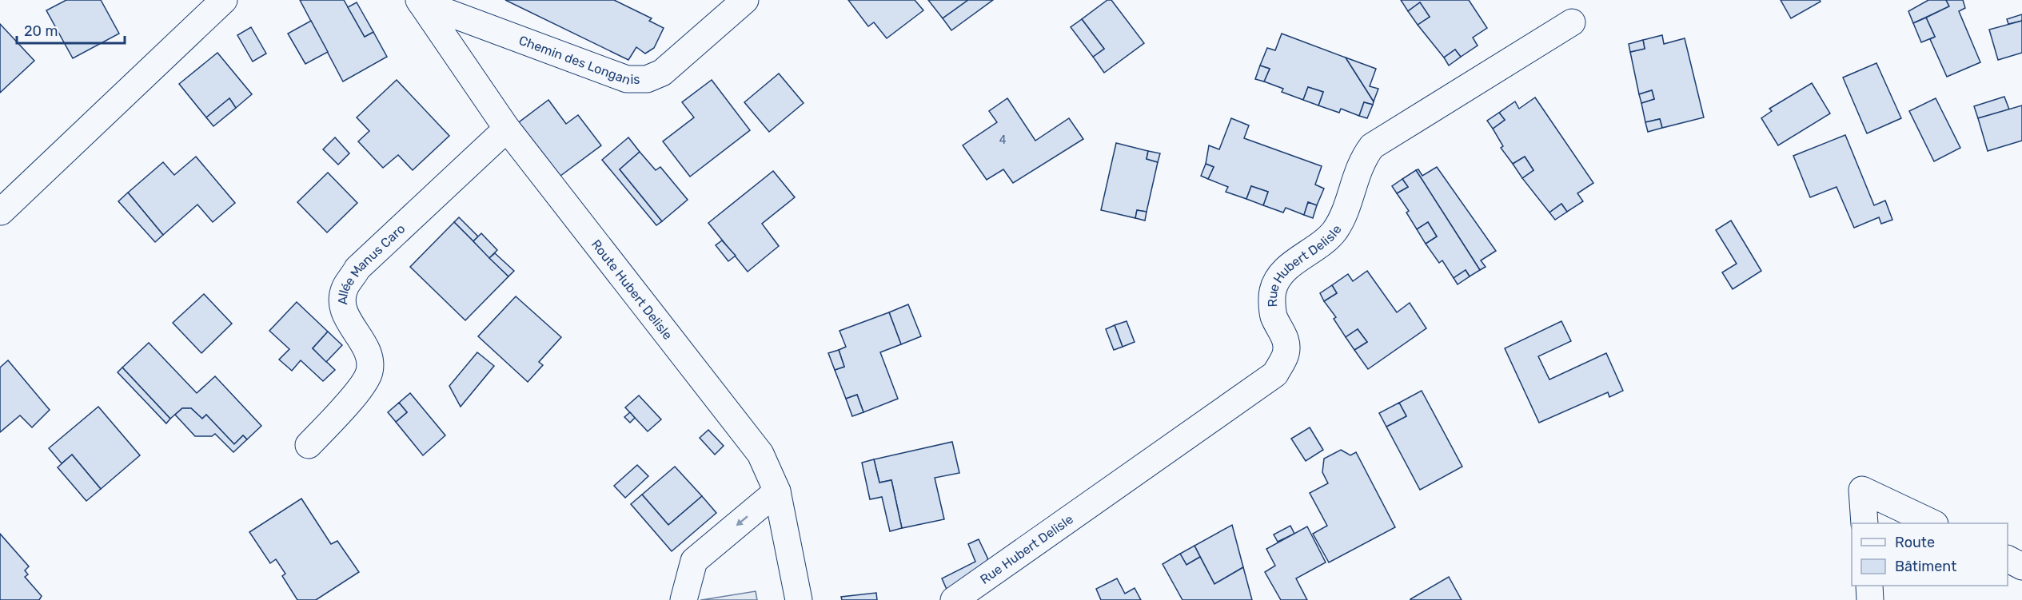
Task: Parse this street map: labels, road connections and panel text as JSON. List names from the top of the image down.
{
  "streets": {
    "street": [
      "Chemin des Longanis",
      "Allée Manus Caro",
      "Rue Hubert Delisle",
      "Route Hubert Delisle"
    ]
  },
  "crossings": [
    ["Chemin des Longanis", "Route Hubert Delisle"],
    ["Allée Manus Caro", "Route Hubert Delisle"]
  ],
  "house_numbers": ["4"],
  "legend": ["Route", "Bâtiment"],
  "scale_bar": "20 m"
}
